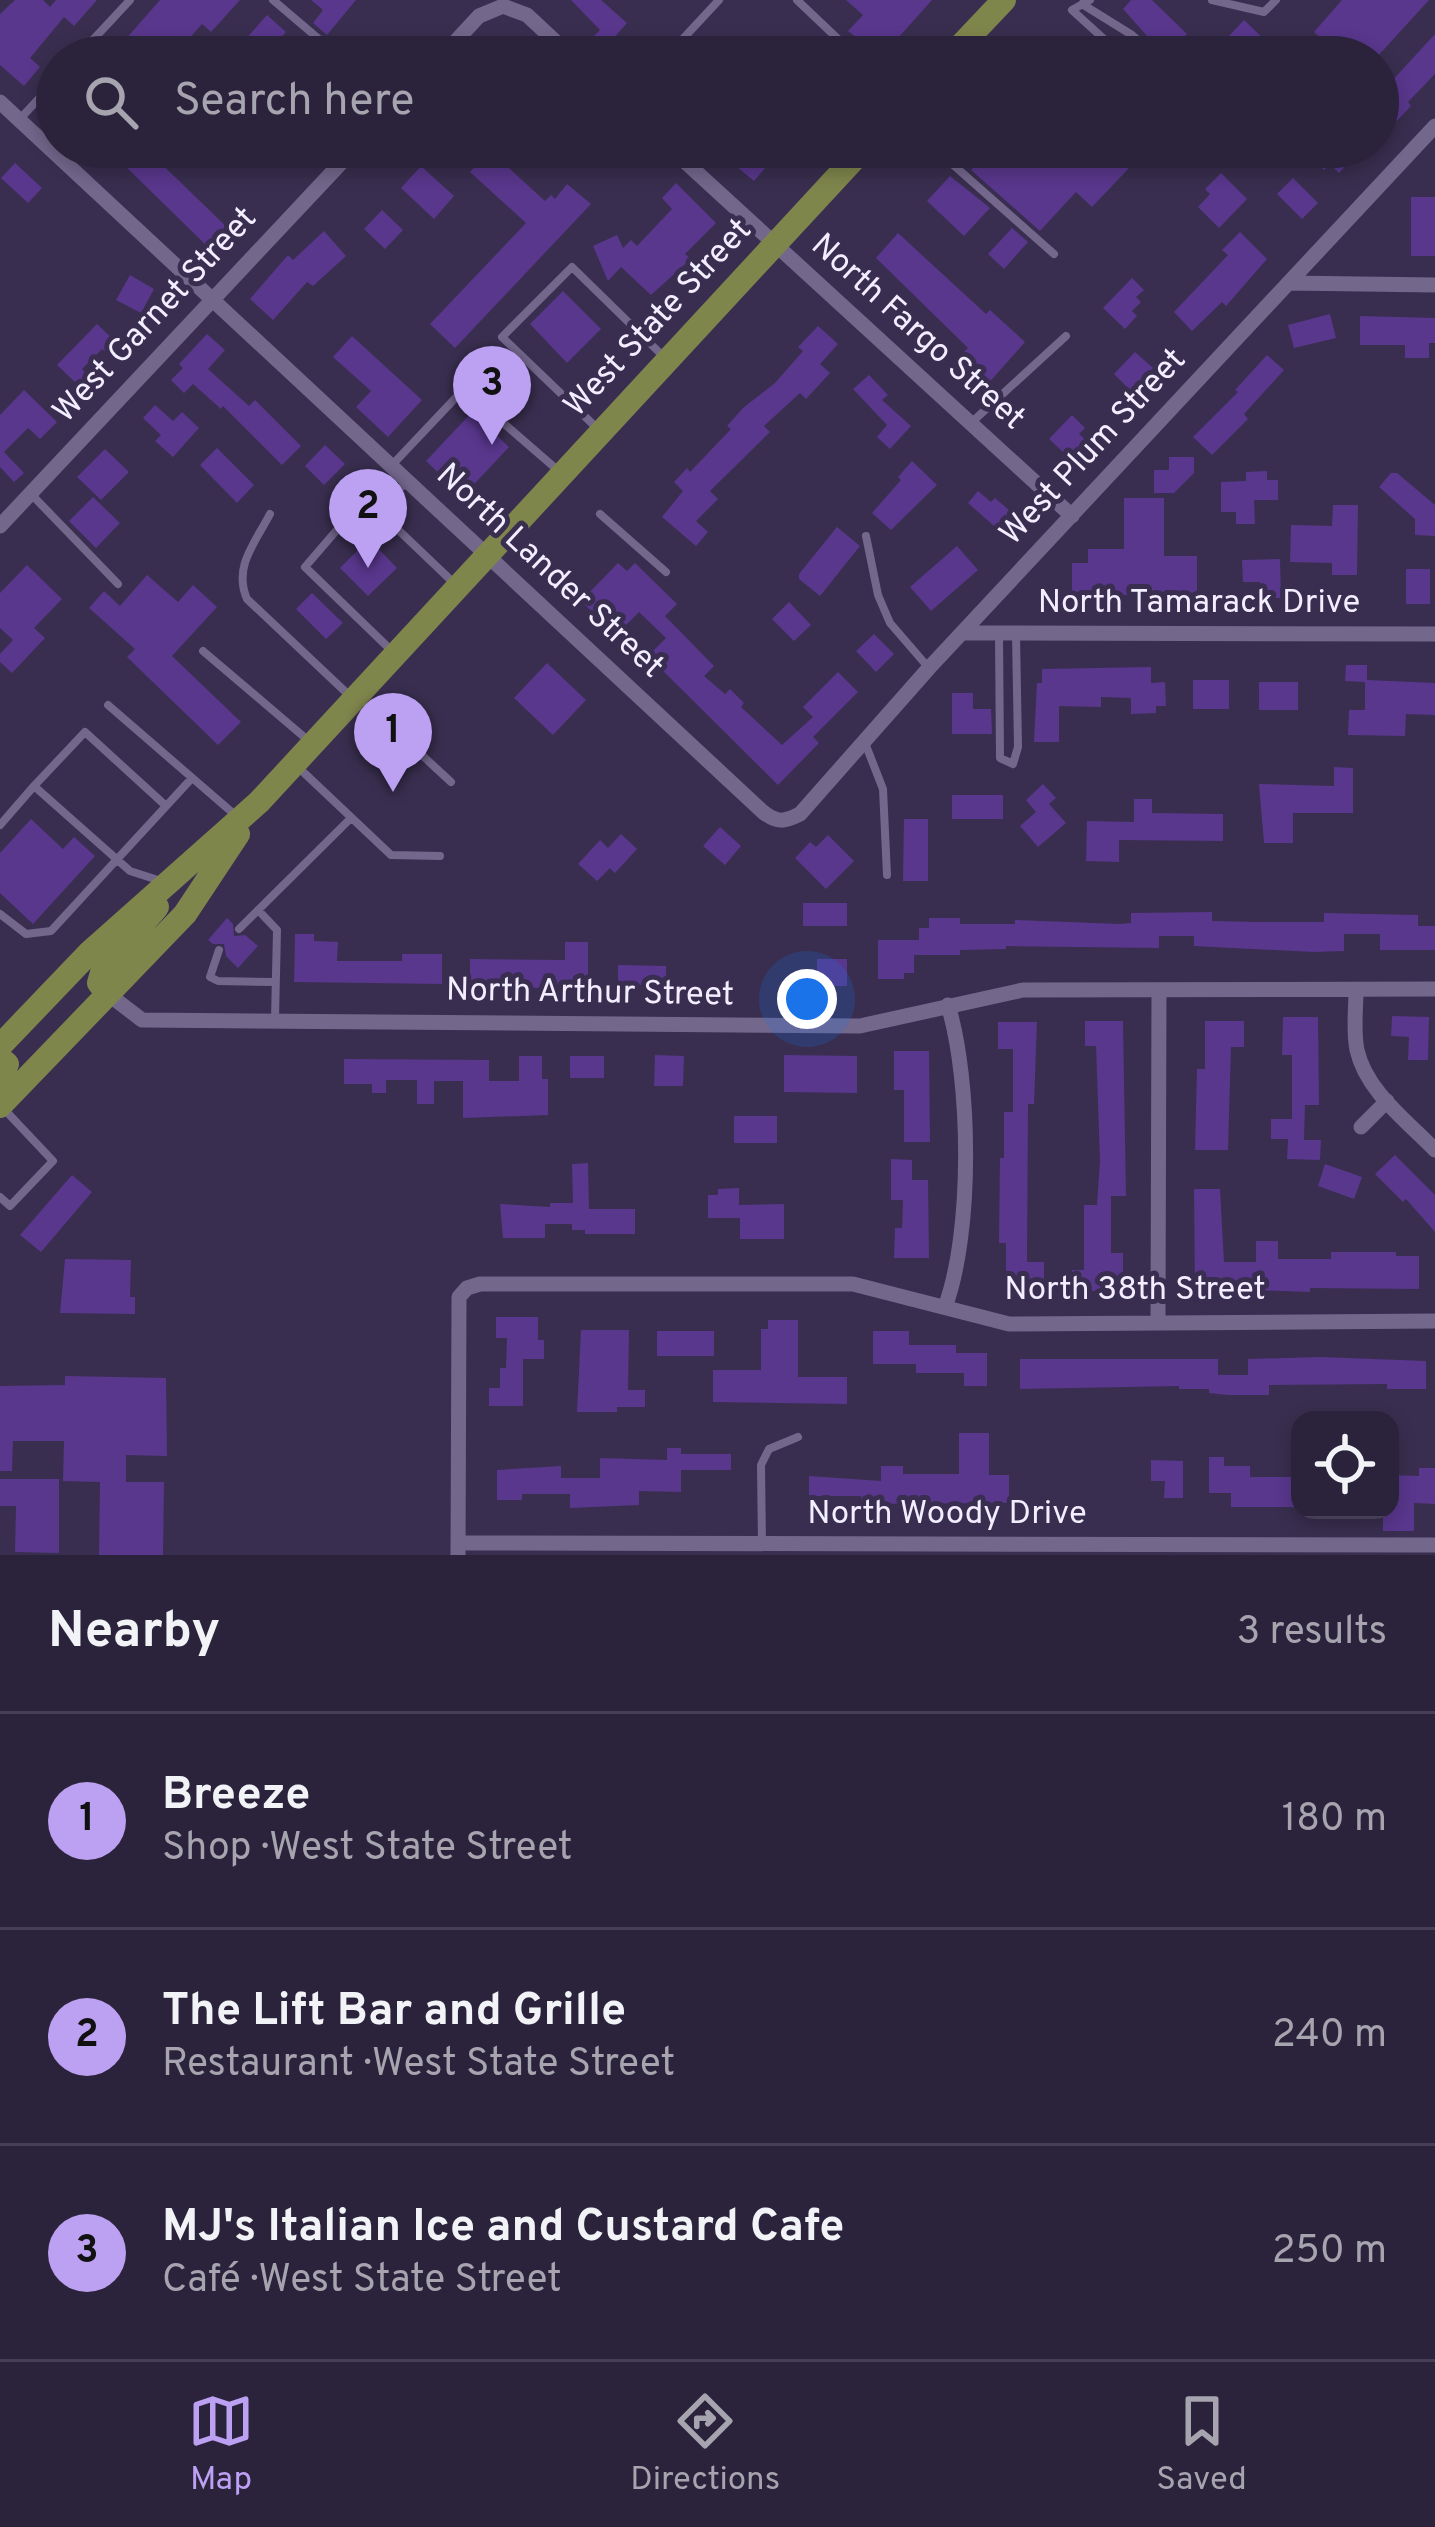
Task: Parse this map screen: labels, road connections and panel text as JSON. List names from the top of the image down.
{
  "streets": {
    "main road": ["West State Street"],
    "street": [
      "West Garnet Street",
      "North Fargo Street",
      "West Plum Street",
      "North Lander Street",
      "North Tamarack Drive",
      "North Arthur Street",
      "North 38th Street",
      "North Woody Drive"
    ]
  },
  "crossings": [
    ["West Garnet Street", "North Lander Street"],
    ["West State Street", "North Fargo Street"],
    ["West State Street", "North Lander Street"],
    ["West State Street", "North Arthur Street"],
    ["North Fargo Street", "West Plum Street"],
    ["West Plum Street", "North Lander Street"],
    ["West Plum Street", "North Tamarack Drive"],
    ["North 38th Street", "North Woody Drive"]
  ],
  "page": {
    "search": "Search here",
    "pins": ["3", "2", "1"],
    "heading": ["Nearby", "3 results"],
    "list": [
      {
        "mark": "1",
        "name": "Breeze",
        "note": "Shop · West State Street",
        "value": "180 m"
      },
      {
        "mark": "2",
        "name": "The Lift Bar and Grille",
        "note": "Restaurant · West State Street",
        "value": "240 m"
      },
      {
        "mark": "3",
        "name": "MJ's Italian Ice and Custard Cafe",
        "note": "Café · West State Street",
        "value": "250 m"
      }
    ],
    "nav": ["Map", "Directions", "Saved"]
  }
}
